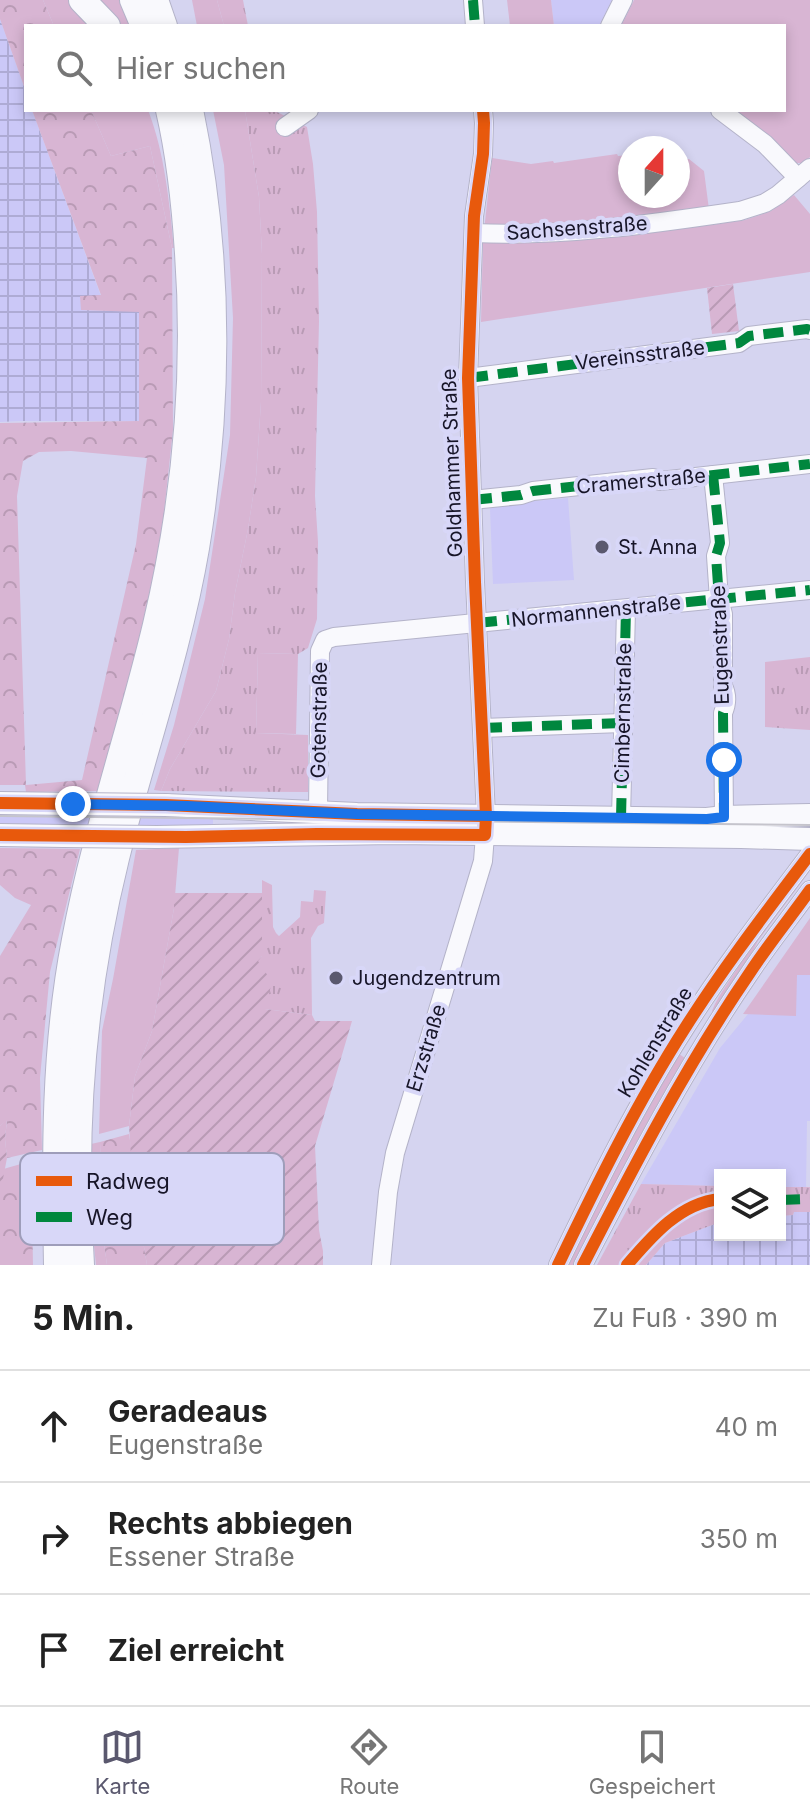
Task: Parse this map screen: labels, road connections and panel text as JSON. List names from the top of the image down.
{
  "streets": {
    "street": [
      "Sachsenstraße",
      "Vereinsstraße",
      "Goldhammer Straße",
      "Cramerstraße",
      "Normannenstraße",
      "Eugenstraße",
      "Cimbernstraße",
      "Gotenstraße",
      "Kohlenstraße",
      "Erzstraße"
    ]
  },
  "crossings": [
    ["Sachsenstraße", "Goldhammer Straße"],
    ["Vereinsstraße", "Goldhammer Straße"],
    ["Goldhammer Straße", "Cramerstraße"],
    ["Goldhammer Straße", "Normannenstraße"],
    ["Goldhammer Straße", "Gotenstraße"],
    ["Goldhammer Straße", "Erzstraße"],
    ["Cramerstraße", "Eugenstraße"],
    ["Normannenstraße", "Eugenstraße"],
    ["Normannenstraße", "Cimbernstraße"],
    ["Normannenstraße", "Gotenstraße"]
  ],
  "places": ["St. Anna", "Jugendzentrum"],
  "legend": ["Radweg", "Weg"],
  "north": "top",
  "page": {
    "search": "Hier suchen",
    "heading": ["5 Min.", "Zu Fuß · 390 m"],
    "list": [
      ["Geradeaus", "Eugenstraße", "40 m"],
      ["Rechts abbiegen", "Essener Straße", "350 m"],
      "Ziel erreicht"
    ],
    "nav": ["Karte", "Route", "Gespeichert"]
  }
}
